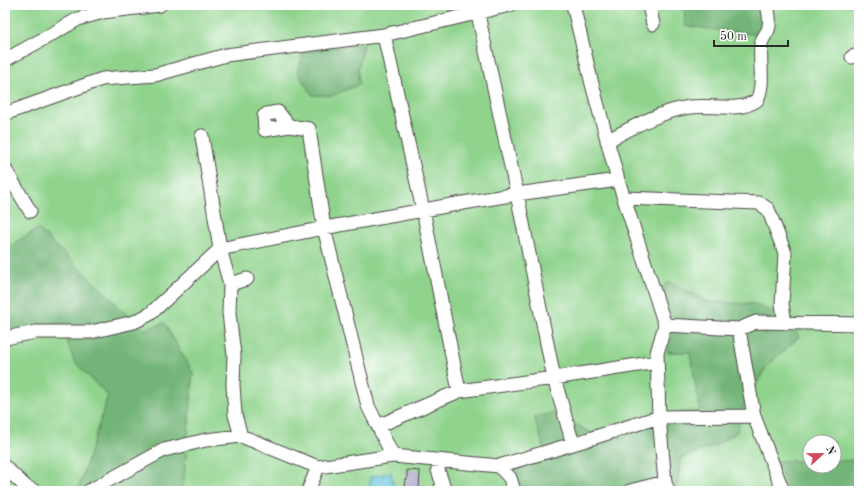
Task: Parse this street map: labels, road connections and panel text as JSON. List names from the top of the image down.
{
  "scale_bar": "50 m",
  "north": "right"
}
